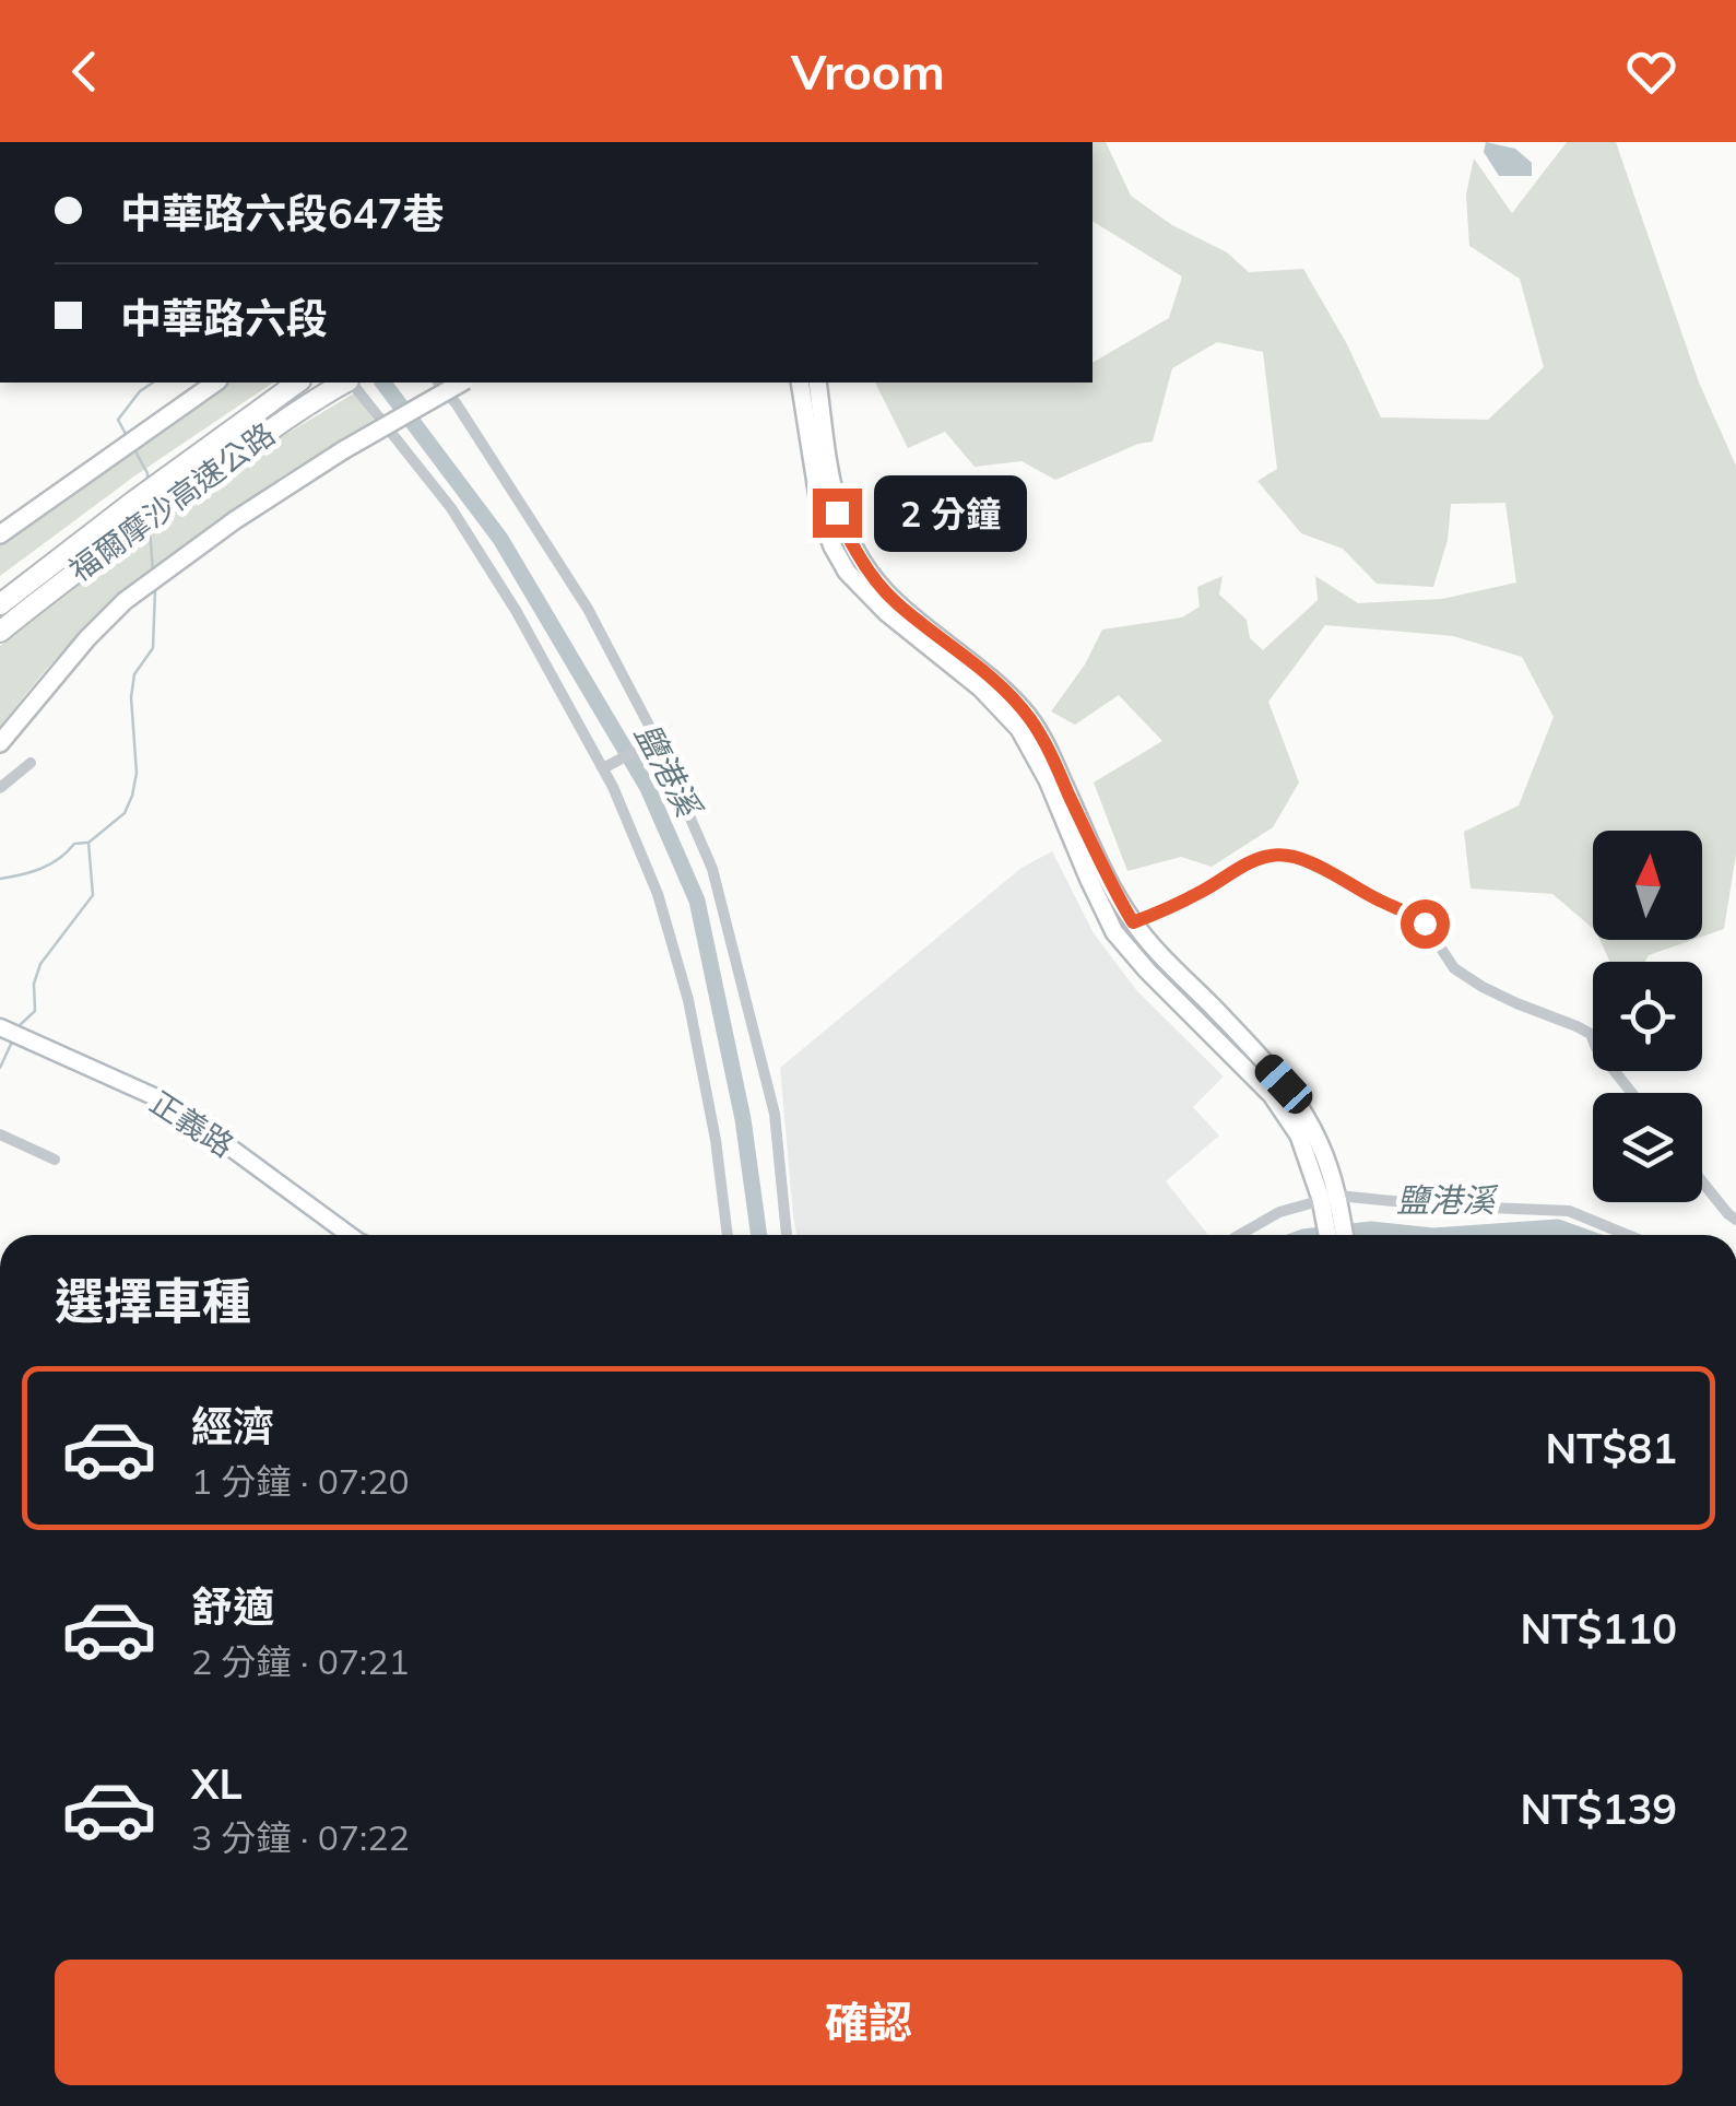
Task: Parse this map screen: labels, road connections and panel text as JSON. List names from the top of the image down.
{
  "streets": {
    "highway": ["福爾摩沙高速公路"],
    "street": ["正義路"]
  },
  "water": ["鹽港溪"],
  "north": "top",
  "page": {
    "header": "Vroom",
    "banner": ["中華路六段647巷", "中華路六段"],
    "bubble": "2 分鐘",
    "heading": "選擇車種",
    "list": [
      {
        "name": "經濟",
        "note": "1 分鐘 · 07:20",
        "value": "NT$81"
      },
      {
        "name": "舒適",
        "note": "2 分鐘 · 07:21",
        "value": "NT$110"
      },
      {
        "name": "XL",
        "note": "3 分鐘 · 07:22",
        "value": "NT$139"
      }
    ],
    "buttons": "確認"
  }
}
